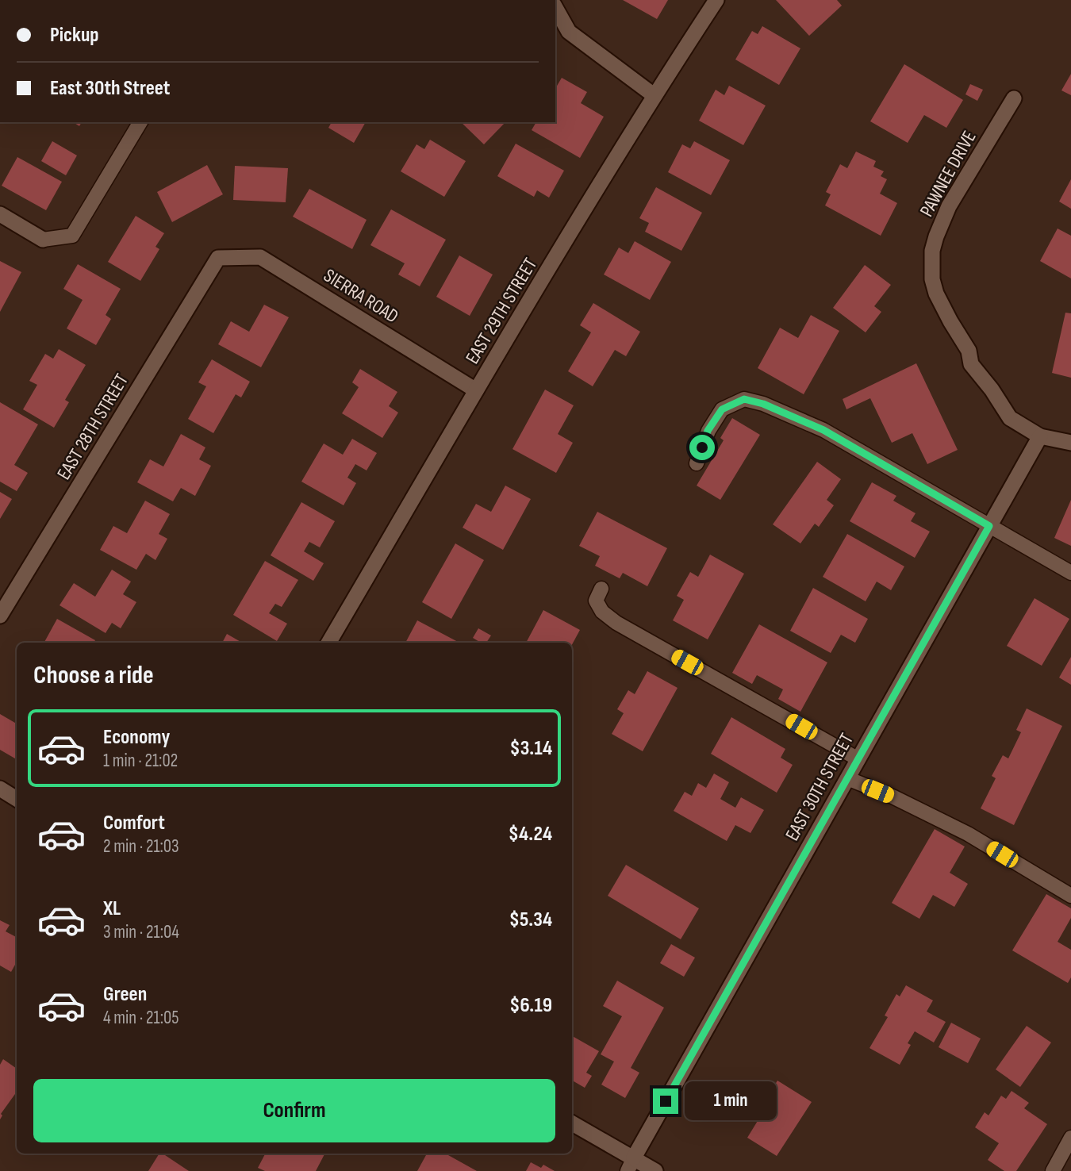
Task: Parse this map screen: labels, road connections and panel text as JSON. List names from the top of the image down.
{
  "streets": {
    "street": [
      "PAWNEE DRIVE",
      "SIERRA ROAD",
      "EAST 29TH STREET",
      "EAST 28TH STREET",
      "EAST 30TH STREET"
    ]
  },
  "crossings": [
    ["PAWNEE DRIVE", "EAST 30TH STREET"],
    ["SIERRA ROAD", "EAST 29TH STREET"],
    ["SIERRA ROAD", "EAST 28TH STREET"]
  ],
  "page": {
    "banner": ["Pickup", "East 30th Street"],
    "heading": "Choose a ride",
    "list": [
      {
        "name": "Economy",
        "note": "1 min · 21:02",
        "value": "$3.14"
      },
      {
        "name": "Comfort",
        "note": "2 min · 21:03",
        "value": "$4.24"
      },
      {
        "name": "XL",
        "note": "3 min · 21:04",
        "value": "$5.34"
      },
      {
        "name": "Green",
        "note": "4 min · 21:05",
        "value": "$6.19"
      }
    ],
    "buttons": "Confirm",
    "bubble": "1 min"
  }
}
